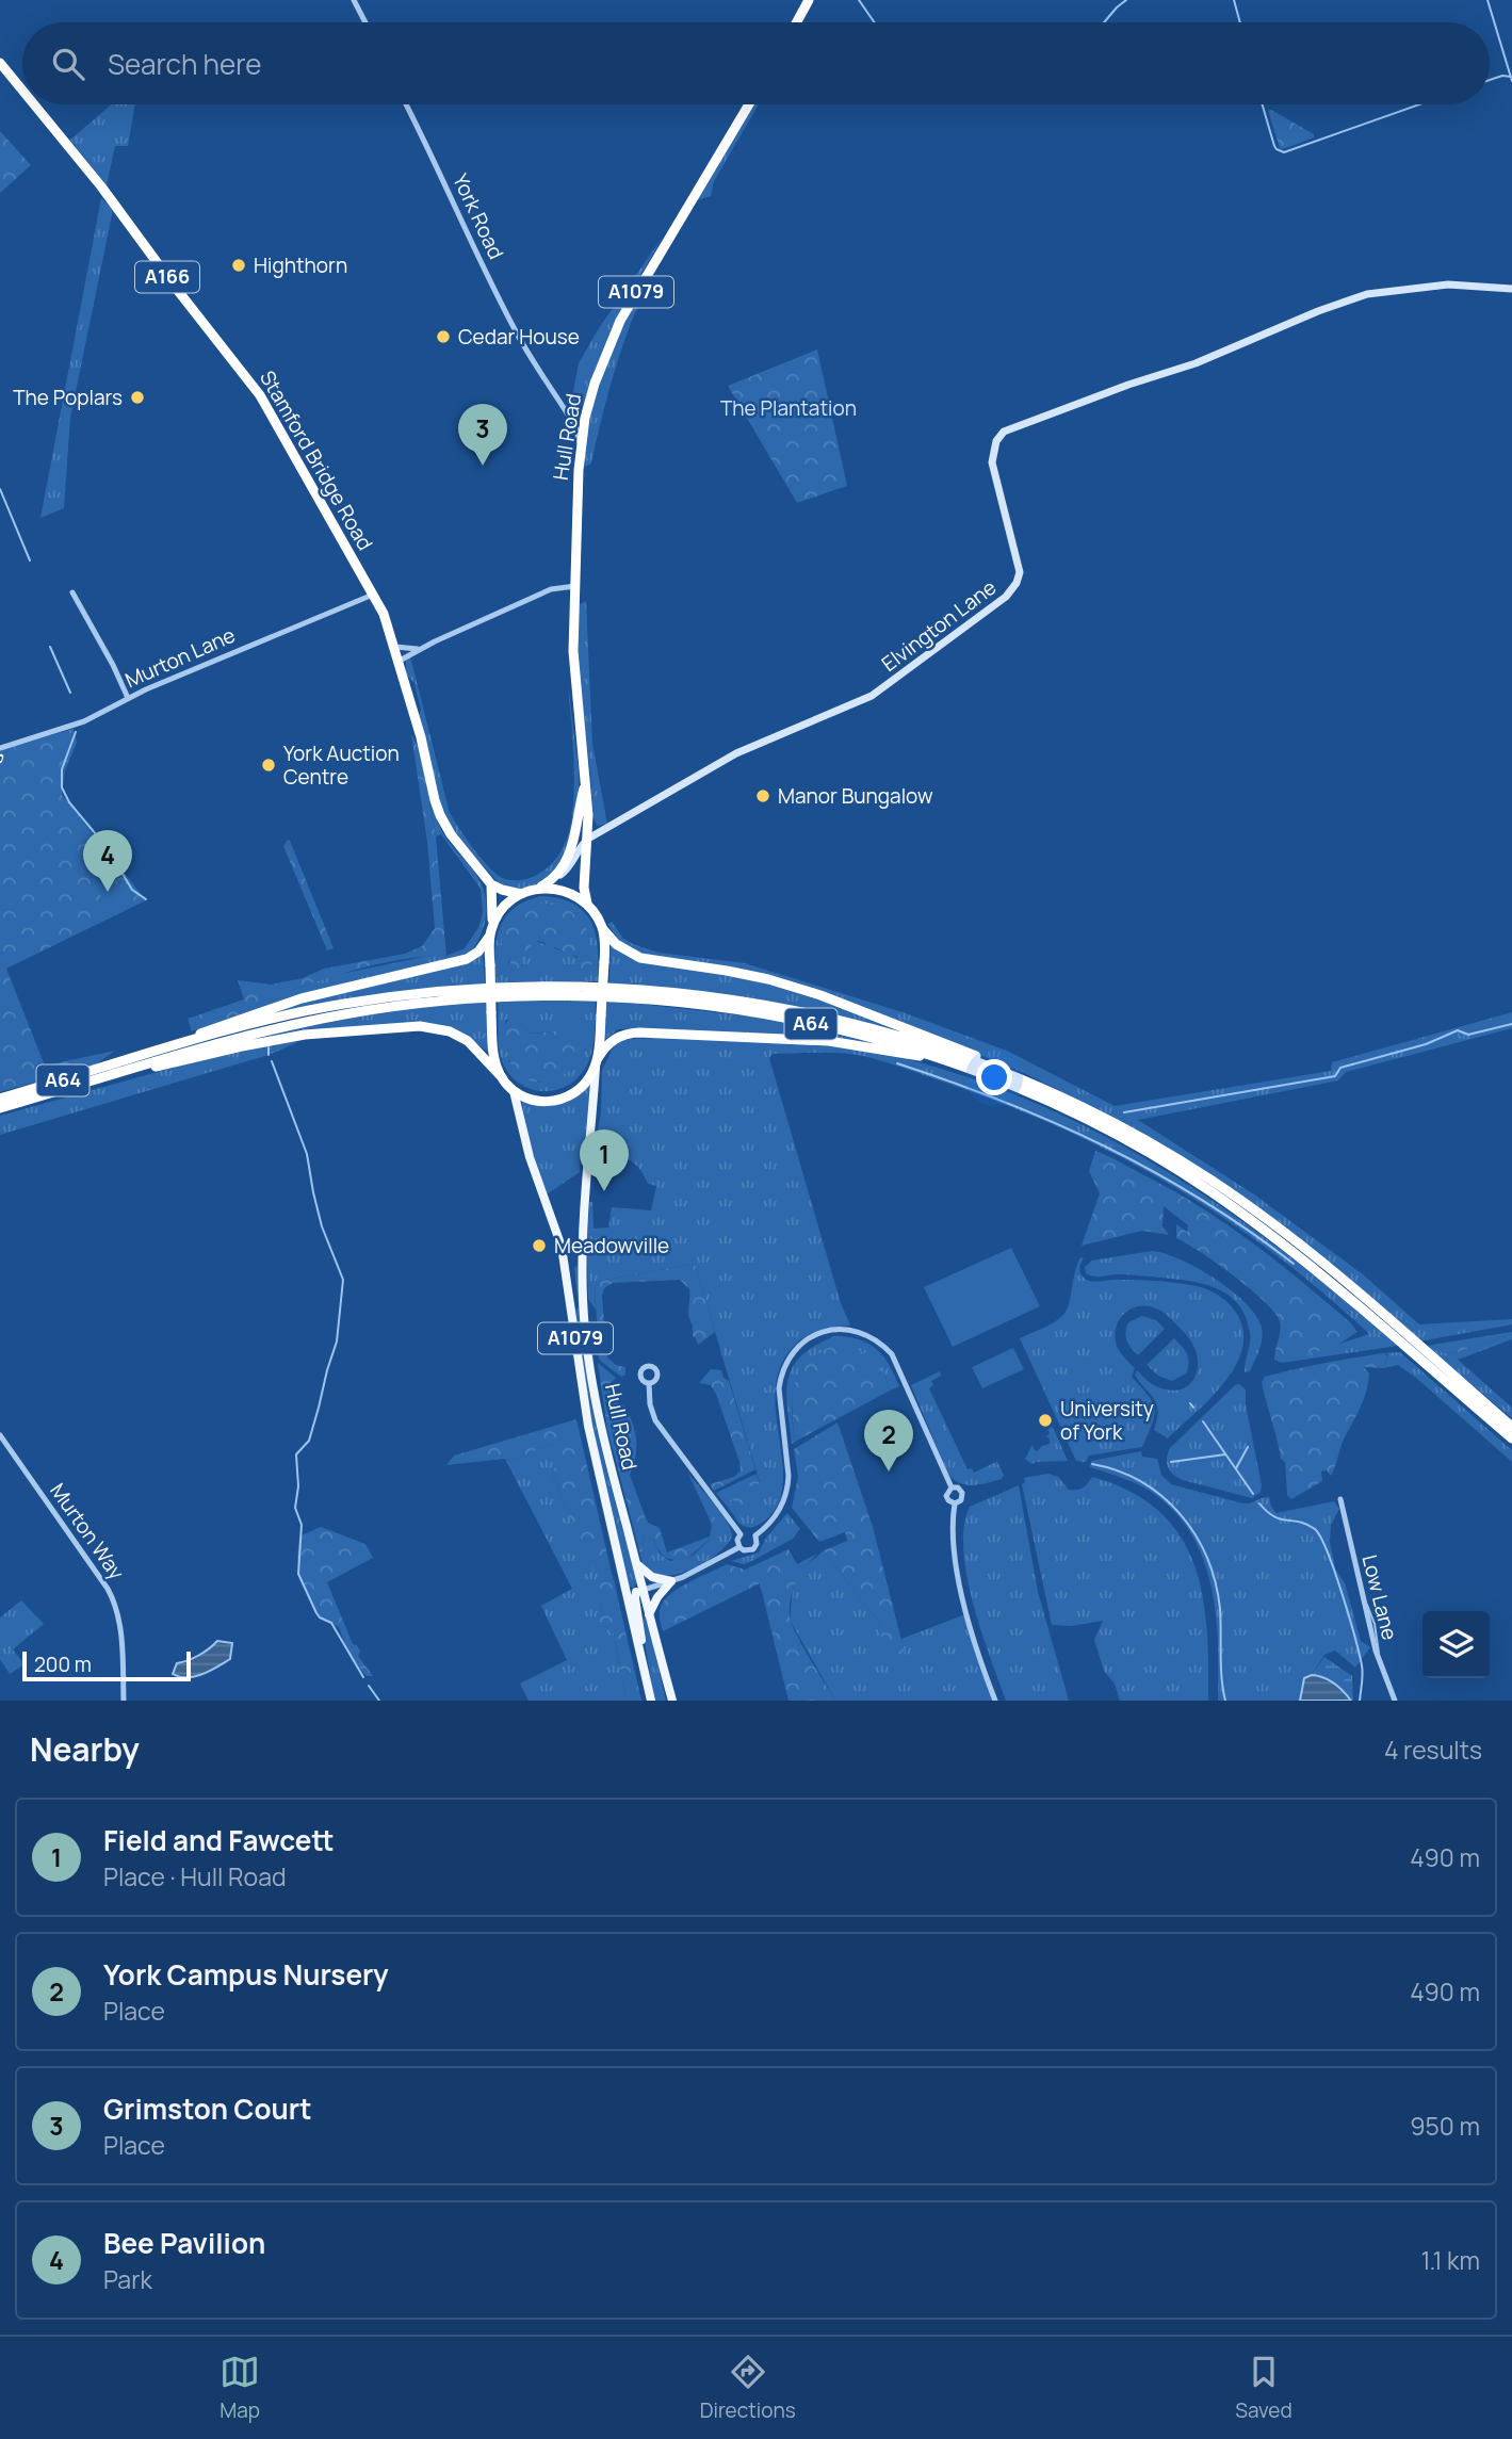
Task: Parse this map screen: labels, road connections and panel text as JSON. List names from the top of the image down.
{
  "streets": {
    "highway": [
      "A166",
      "A1079",
      "Hull Road",
      "Stamford Bridge Road",
      "A64"
    ],
    "main road": ["Elvington Lane"],
    "street": [
      "York Road",
      "Murton Lane",
      "Murton Way",
      "Low Lane"
    ]
  },
  "crossings": [
    ["York Road", "Hull Road"],
    ["Hull Road", "Elvington Lane"],
    ["Stamford Bridge Road", "Murton Lane"]
  ],
  "parks": ["The Plantation"],
  "places": [
    "Highthorn",
    "Cedar House",
    "The Poplars",
    "York Auction Centre",
    "Manor Bungalow",
    "Meadowville",
    "University of York"
  ],
  "scale_bar": "200 m",
  "page": {
    "search": "Search here",
    "pins": [
      "3",
      "4",
      "1",
      "2"
    ],
    "scale": "200 m",
    "heading": ["Nearby", "4 results"],
    "list": [
      {
        "mark": "1",
        "name": "Field and Fawcett",
        "note": "Place · Hull Road",
        "value": "490 m"
      },
      {
        "mark": "2",
        "name": "York Campus Nursery",
        "note": "Place",
        "value": "490 m"
      },
      {
        "mark": "3",
        "name": "Grimston Court",
        "note": "Place",
        "value": "950 m"
      },
      {
        "mark": "4",
        "name": "Bee Pavilion",
        "note": "Park",
        "value": "1.1 km"
      }
    ],
    "nav": ["Map", "Directions", "Saved"]
  }
}
